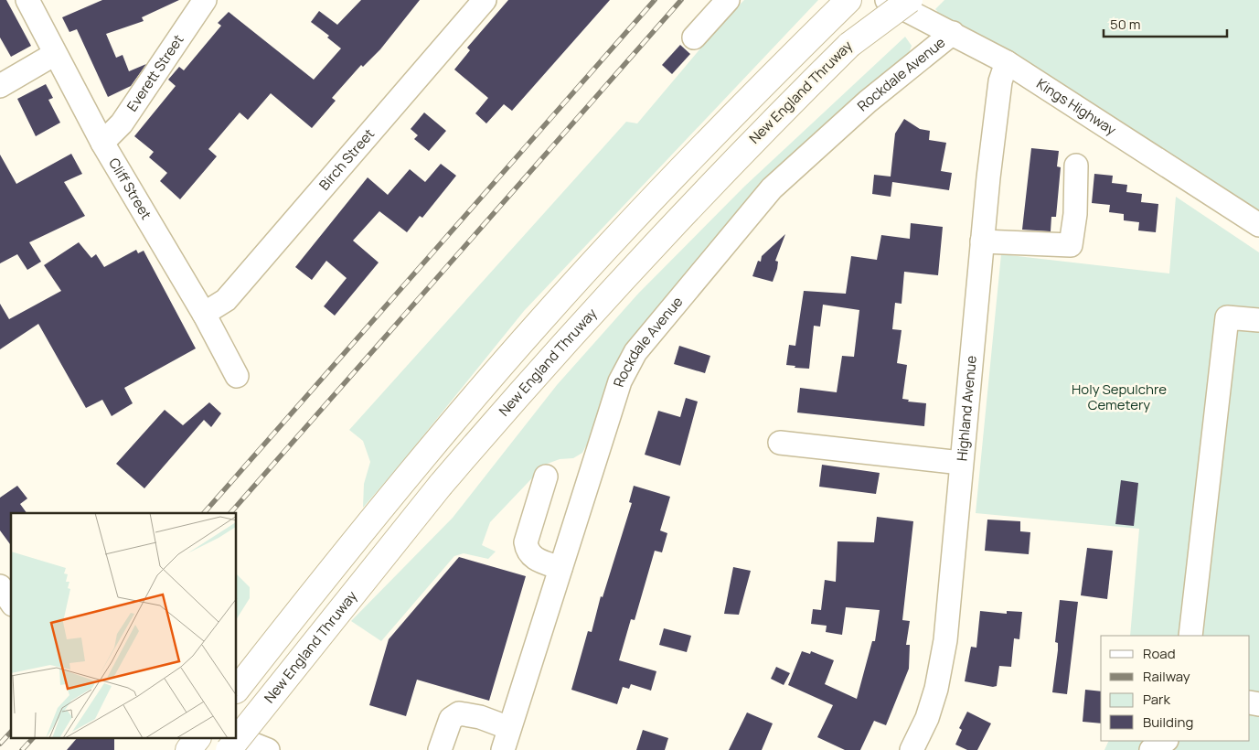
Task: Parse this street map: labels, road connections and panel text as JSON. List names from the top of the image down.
{
  "streets": {
    "highway": ["New England Thruway"],
    "street": [
      "Everett Street",
      "Rockdale Avenue",
      "Kings Highway",
      "Birch Street",
      "Cliff Street",
      "Highland Avenue"
    ]
  },
  "crossings": [
    ["Everett Street", "Cliff Street"],
    ["Rockdale Avenue", "Kings Highway"],
    ["Kings Highway", "Highland Avenue"],
    ["Birch Street", "Cliff Street"]
  ],
  "parks": ["Holy Sepulchre Cemetery"],
  "legend": [
    "Road",
    "Railway",
    "Park",
    "Building"
  ],
  "scale_bar": "50 m"
}
